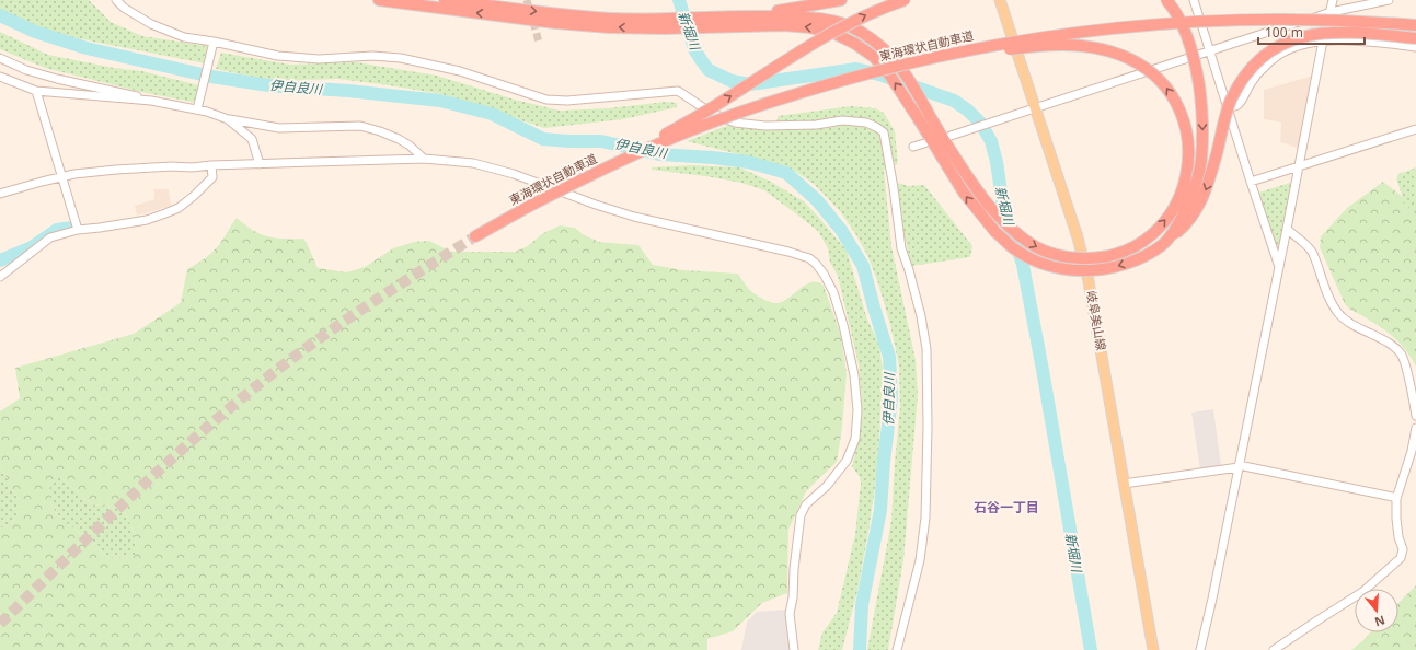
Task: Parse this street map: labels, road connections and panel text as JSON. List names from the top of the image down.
{
  "streets": {
    "highway": ["東海環状自動車道"],
    "main road": ["岐阜美山線"]
  },
  "districts": ["石谷一丁目"],
  "water": ["新堀川", "伊自良川"],
  "scale_bar": "100 m",
  "north": "bottom"
}
